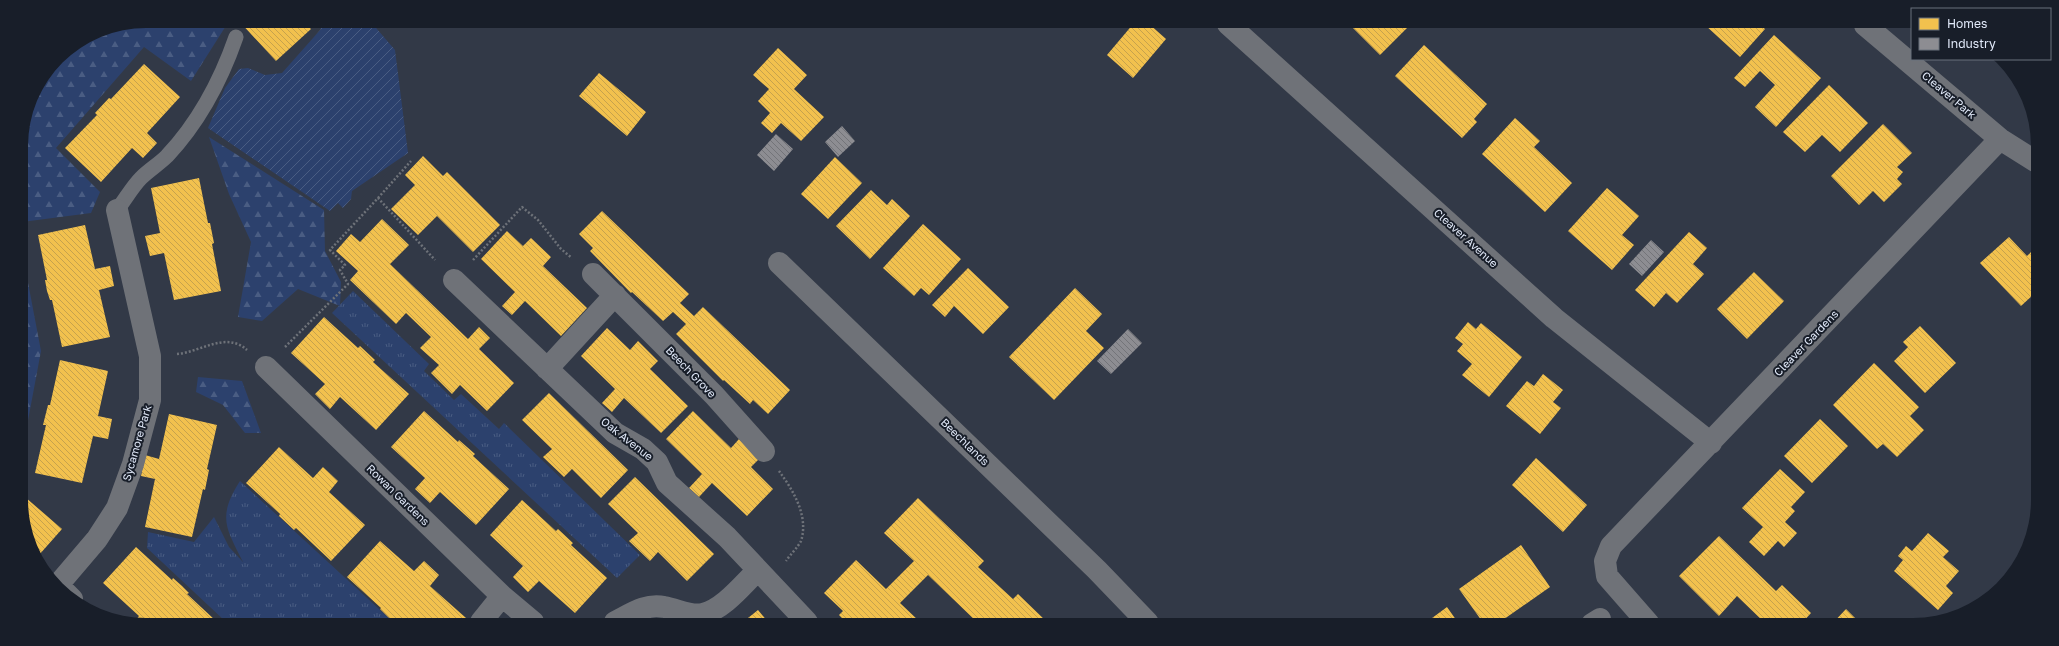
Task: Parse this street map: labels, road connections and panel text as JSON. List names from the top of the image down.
{
  "streets": {
    "street": [
      "Cleaver Park",
      "Cleaver Avenue",
      "Cleaver Gardens",
      "Beech Grove",
      "Oak Avenue",
      "Beechlands",
      "Sycamore Park",
      "Rowan Gardens"
    ]
  },
  "crossings": [
    ["Cleaver Park", "Cleaver Gardens"],
    ["Cleaver Avenue", "Cleaver Gardens"]
  ],
  "legend": ["Homes", "Industry"]
}
